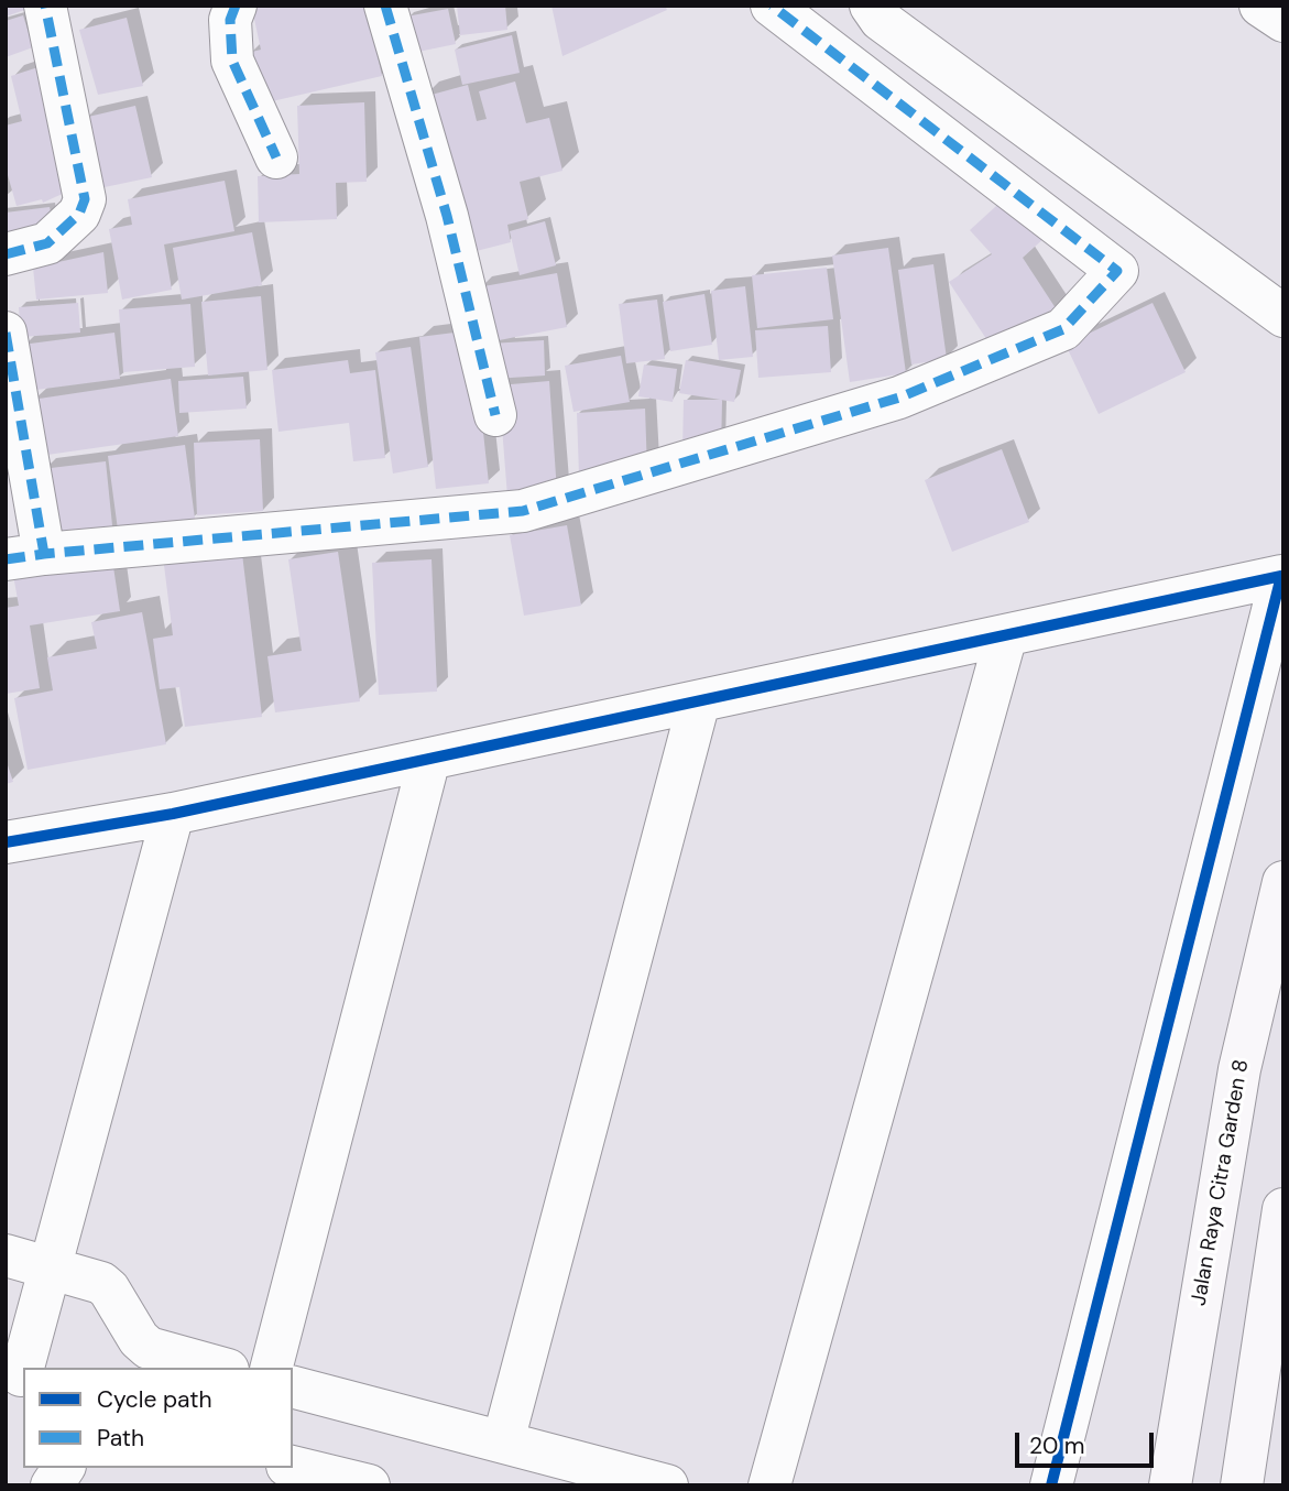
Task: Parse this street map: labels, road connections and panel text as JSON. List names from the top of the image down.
{
  "streets": {
    "street": ["Jalan Raya Citra Garden 8"]
  },
  "legend": ["Cycle path", "Path"],
  "scale_bar": "20 m"
}
